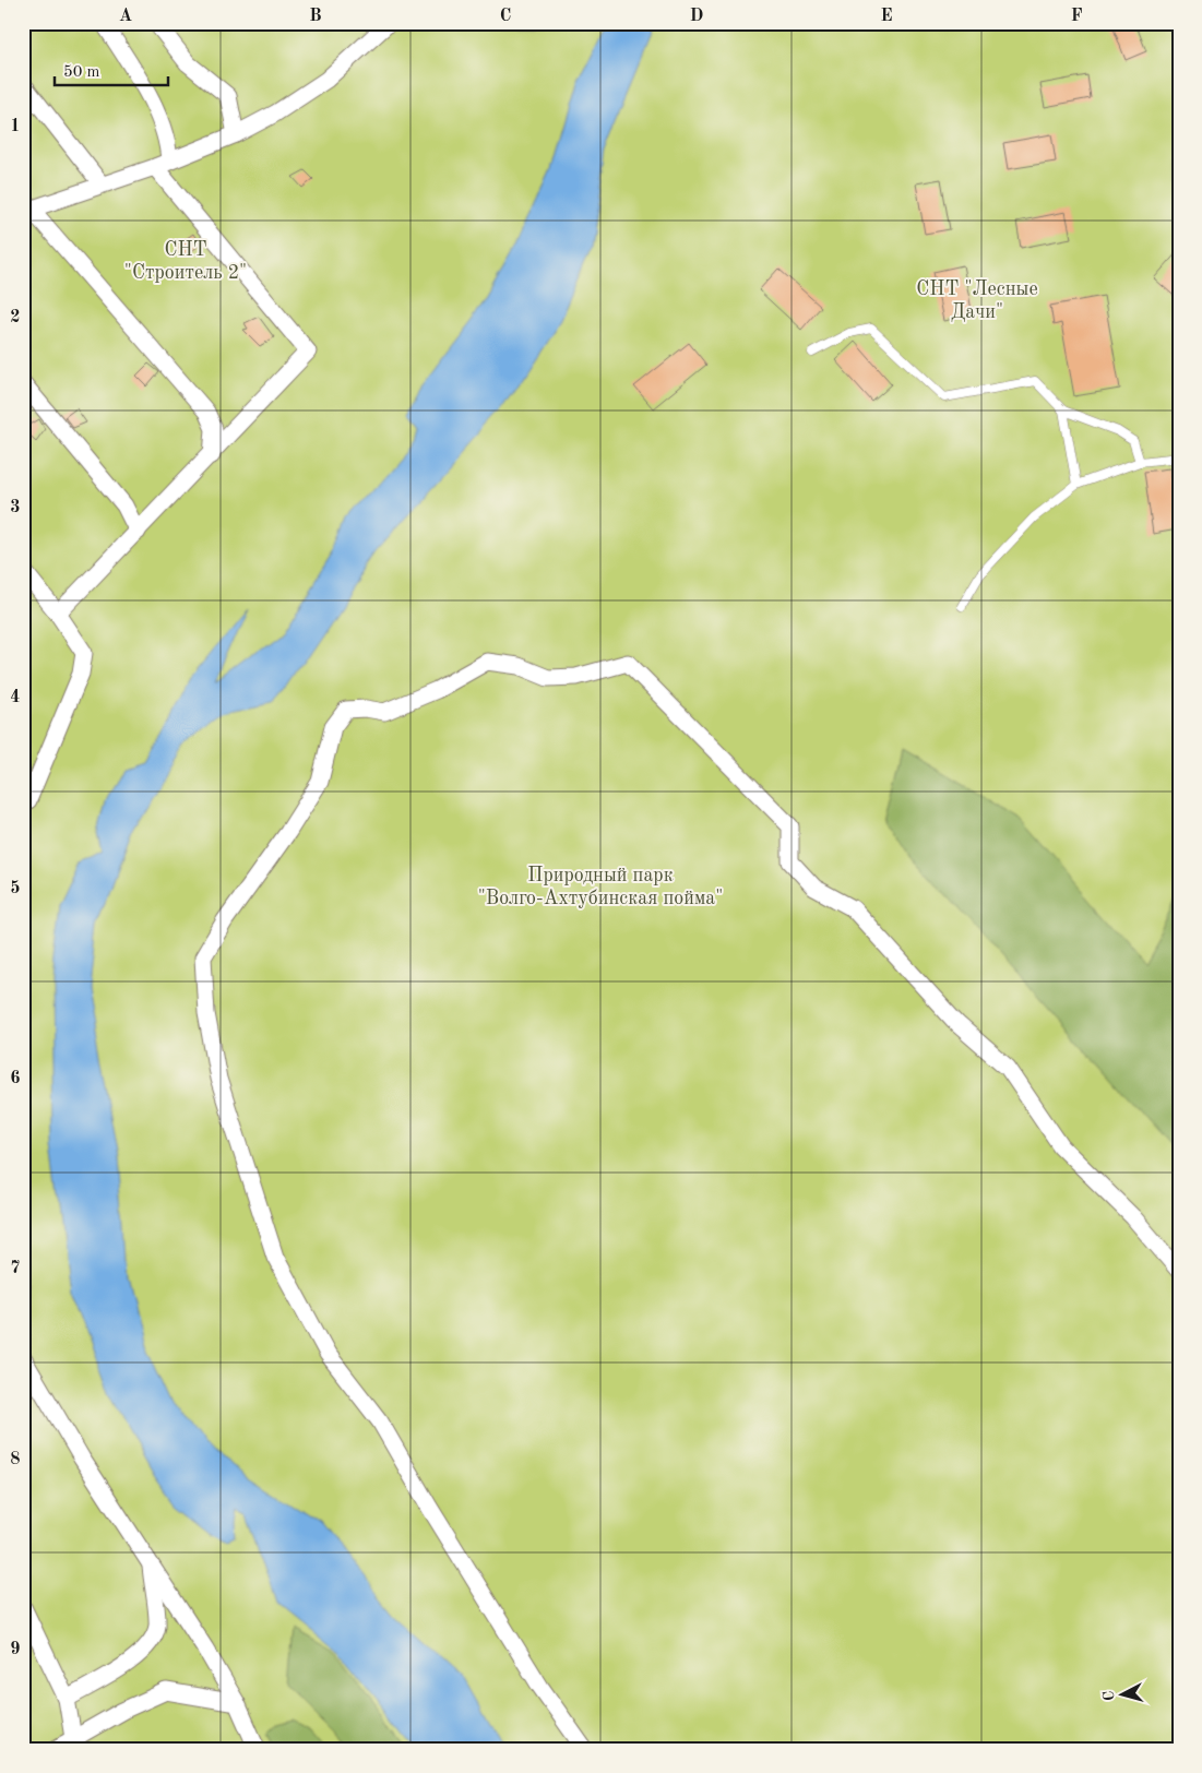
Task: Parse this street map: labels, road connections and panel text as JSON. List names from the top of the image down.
{
  "parks": ["СНТ \"Строитель 2\"", "СНТ \"Лесные Дачи\"", "Природный парк \"Волго-Ахтубинская пойма\""],
  "scale_bar": "50 m",
  "north": "left",
  "grid": {
    "columns": [
      "A",
      "B",
      "C",
      "D",
      "E",
      "F"
    ],
    "rows": [
      "1",
      "2",
      "3",
      "4",
      "5",
      "6",
      "7",
      "8",
      "9"
    ]
  }
}
